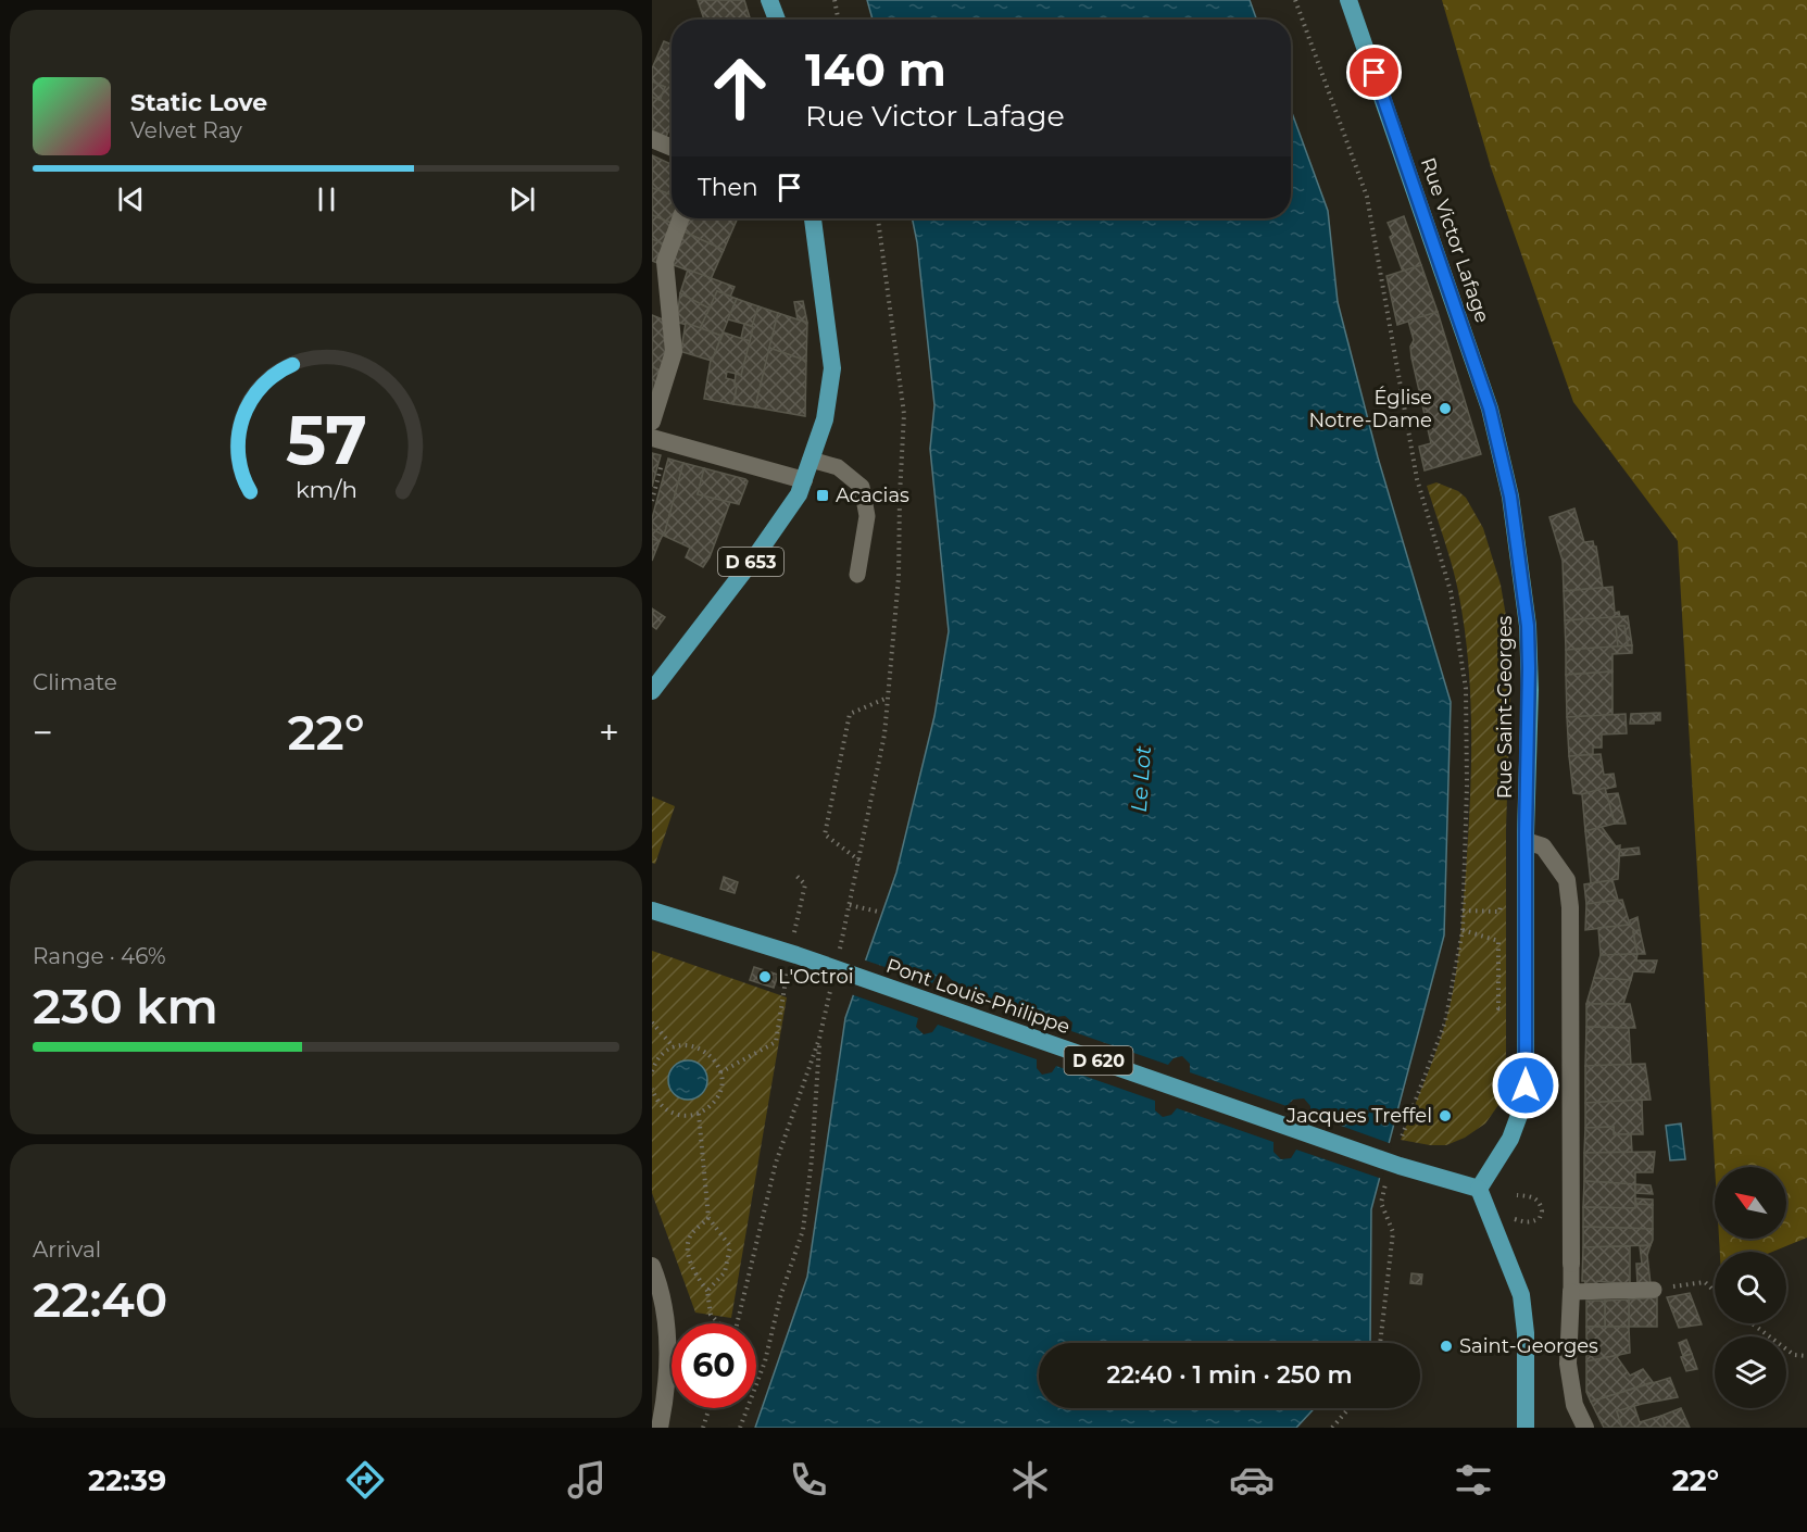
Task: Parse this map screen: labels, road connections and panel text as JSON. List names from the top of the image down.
{
  "streets": {
    "main road": [
      "Rue Victor Lafage",
      "D 653",
      "Rue Saint-Georges",
      "Pont Louis-Philippe",
      "D 620"
    ]
  },
  "crossings": [
    ["Rue Victor Lafage", "Rue Saint-Georges"],
    ["Rue Saint-Georges", "Pont Louis-Philippe"],
    ["Pont Louis-Philippe", "D 620"]
  ],
  "water": ["Le Lot"],
  "places": {
    "other": [
      "Église Notre-Dame",
      "L'Octroi",
      "Jacques Treffel",
      "Saint-Georges"
    ],
    "transit": ["Acacias"]
  },
  "north": "top left",
  "page": {
    "turn": ["140 m", "Rue Victor Lafage"],
    "song": ["Static Love", "Velvet Ray"],
    "then": "Then",
    "tile": [
      "Climate",
      ["Range · 46%", "230 km"],
      ["Arrival", "22:40"]
    ],
    "heat": ["−", "22°", "+"],
    "limit": "60",
    "trip": "22:40 · 1 min · 250 m",
    "tabs": ["22:39", "22°"],
    "gauge": ["57", "km/h"]
  }
}
